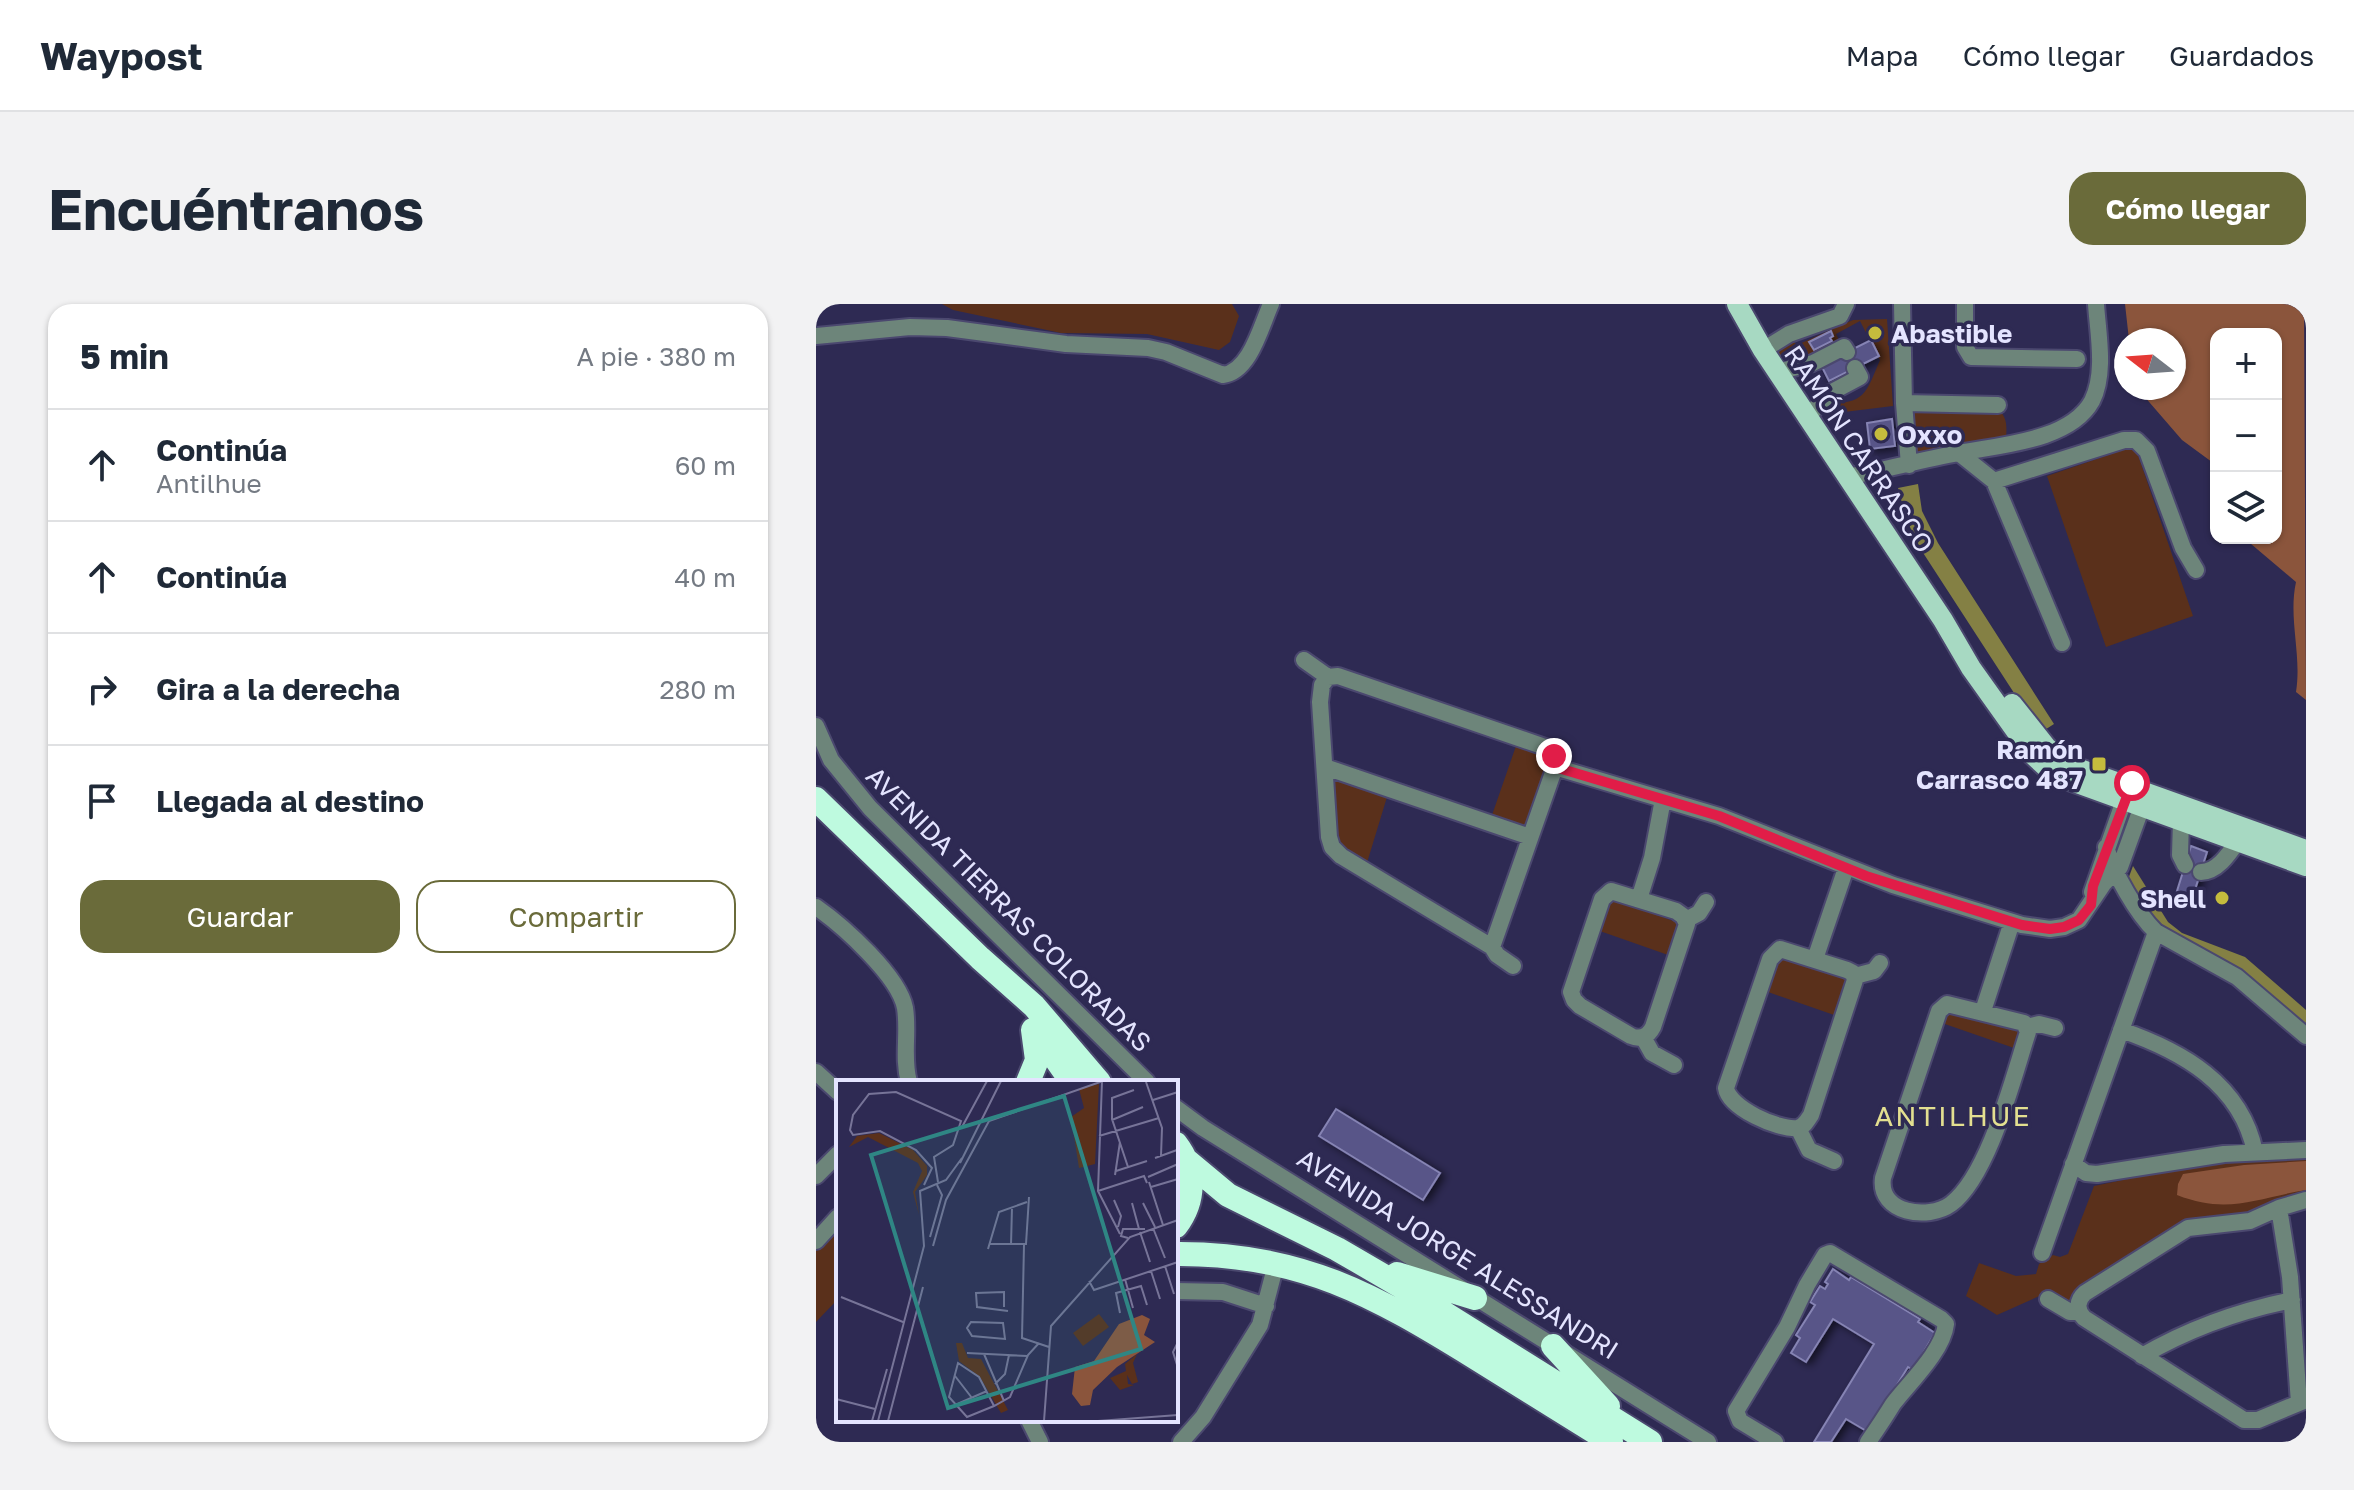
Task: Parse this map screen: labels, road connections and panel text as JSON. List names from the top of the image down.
{
  "streets": {
    "main road": ["RAMÓN CARRASCO"],
    "street": ["AVENIDA TIERRAS COLORADAS", "AVENIDA JORGE ALESSANDRI"]
  },
  "districts": ["ANTILHUE"],
  "places": {
    "other": ["Abastible", "Oxxo", "Shell"],
    "transit": ["Ramón Carrasco 487"]
  },
  "north": "left",
  "page": {
    "header": "Waypost",
    "nav": ["Mapa", "Cómo llegar", "Guardados"],
    "buttons": [
      "Cómo llegar",
      ["Guardar", "Compartir"]
    ],
    "title": "Encuéntranos",
    "heading": ["5 min", "A pie · 380 m"],
    "map_buttons": ["+", "−"],
    "list": [
      ["Continúa", "Antilhue", "60 m"],
      ["Continúa", "40 m"],
      ["Gira a la derecha", "280 m"],
      "Llegada al destino"
    ]
  }
}
